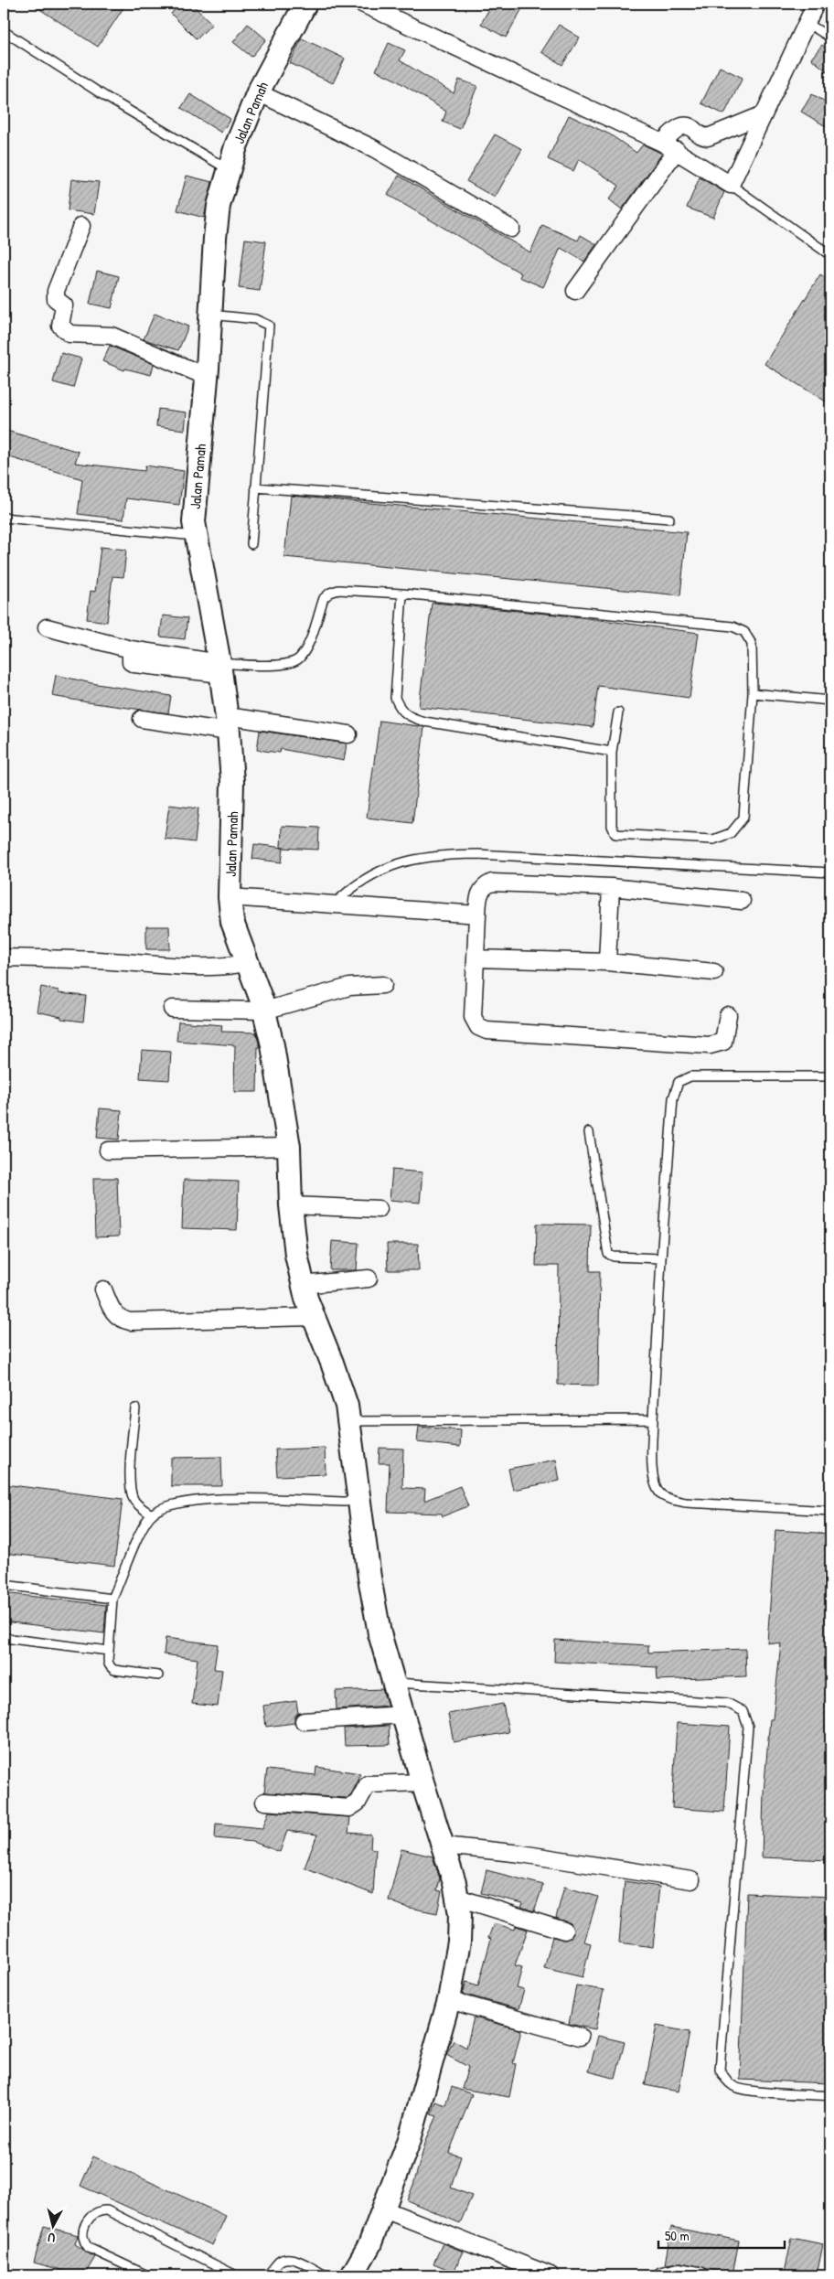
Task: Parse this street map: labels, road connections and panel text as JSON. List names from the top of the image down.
{
  "streets": {
    "street": ["Jalan Pamah"]
  },
  "scale_bar": "50 m",
  "north": "bottom"
}
